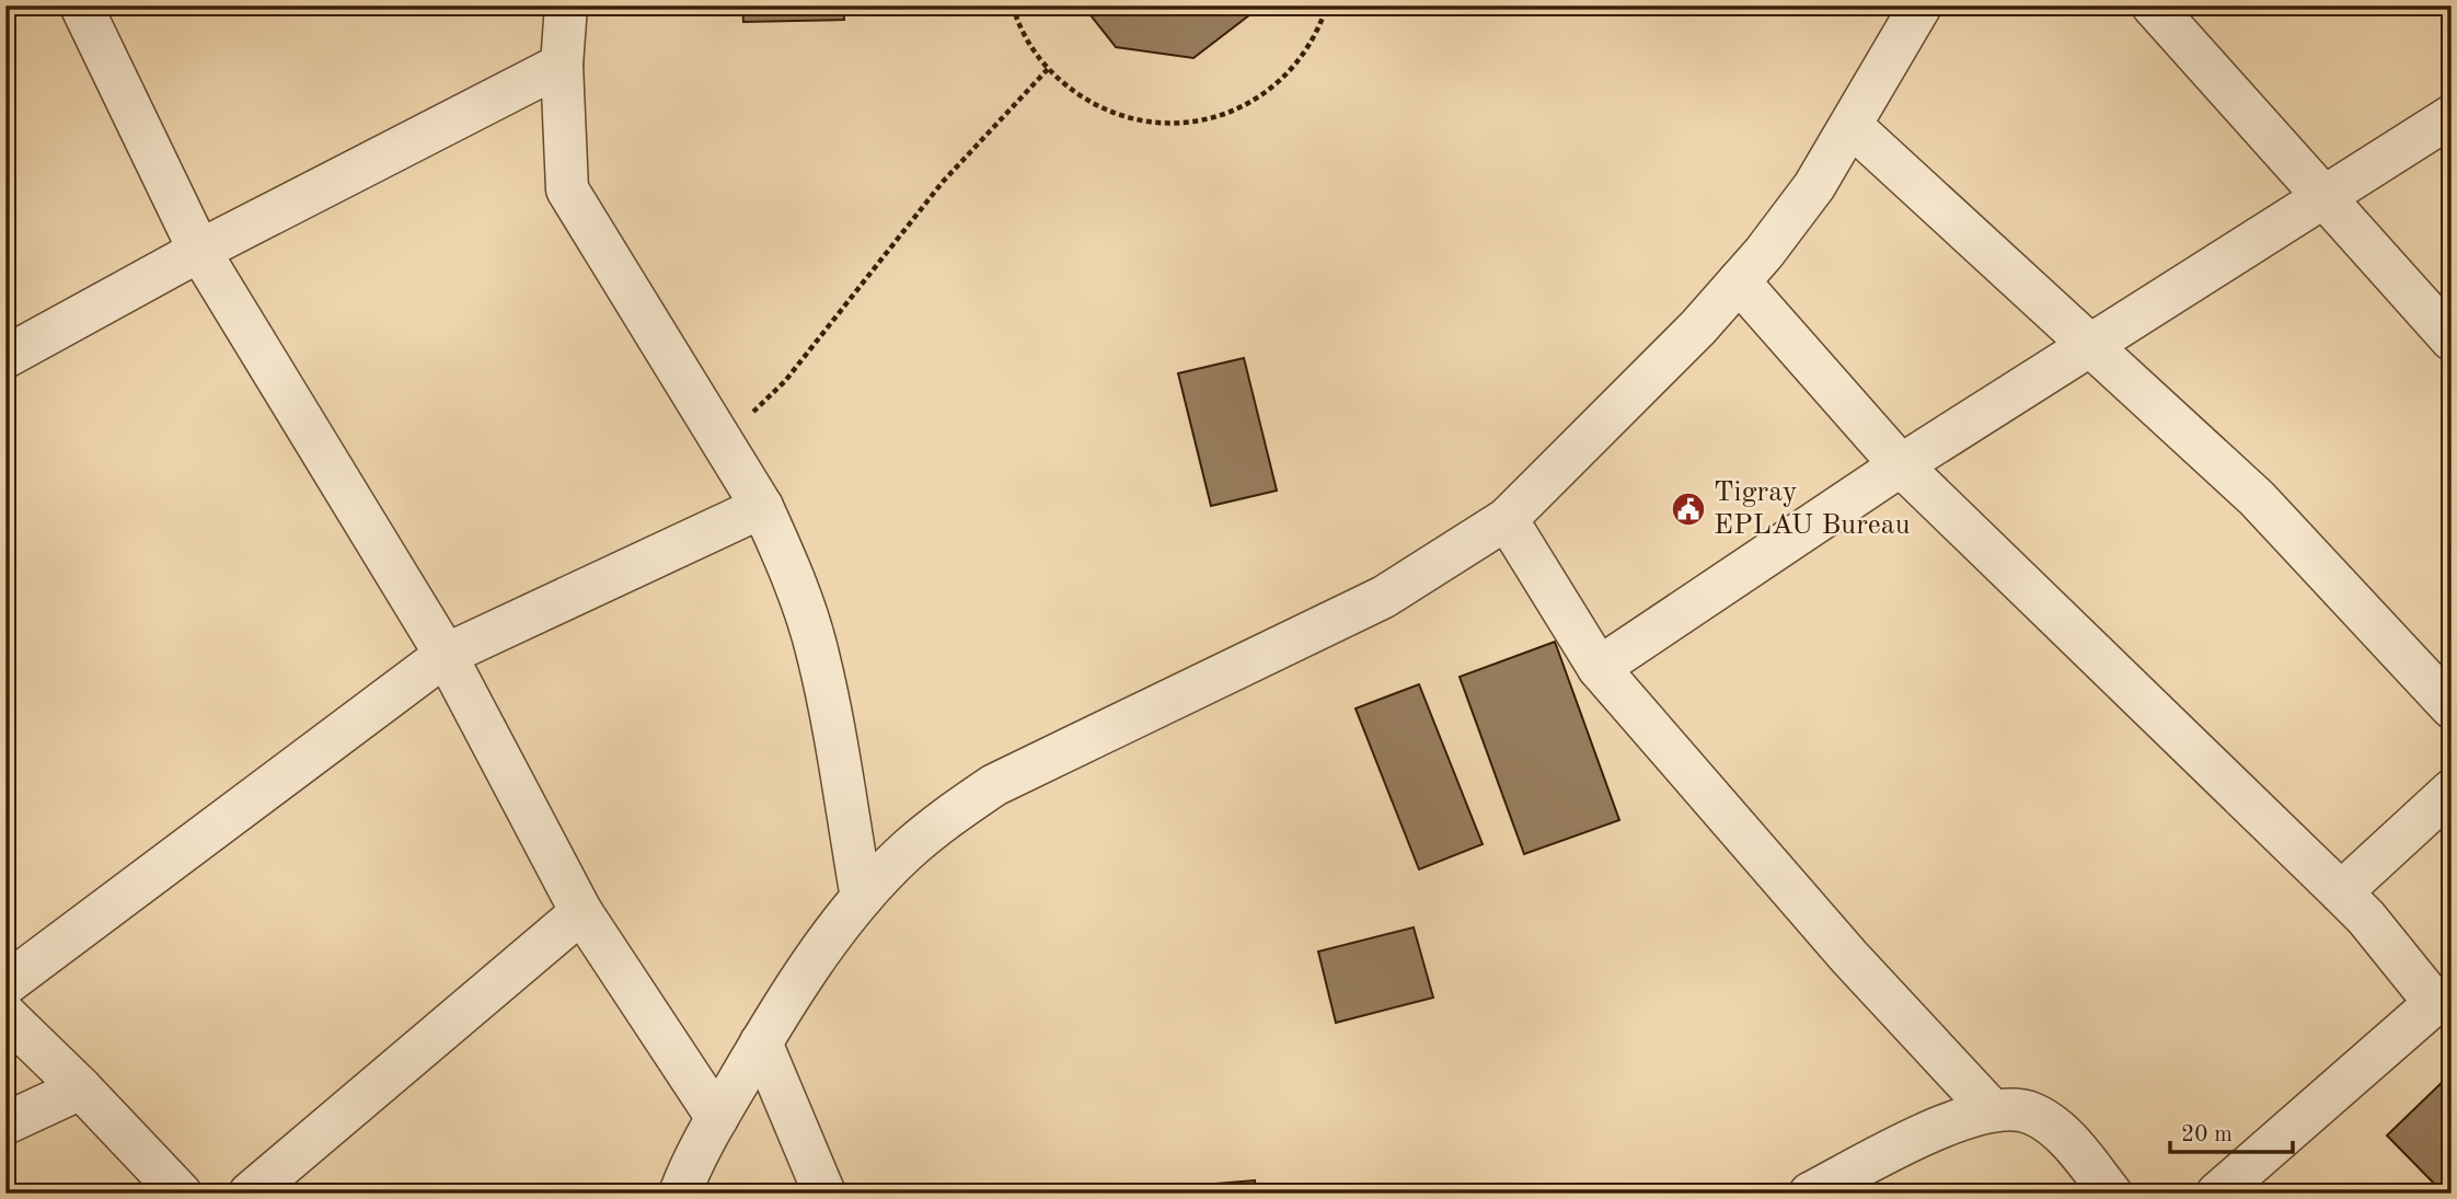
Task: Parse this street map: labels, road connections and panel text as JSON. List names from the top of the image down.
{
  "places": {
    "public building": ["Tigray EPLAU Bureau"]
  },
  "scale_bar": "20 m"
}
